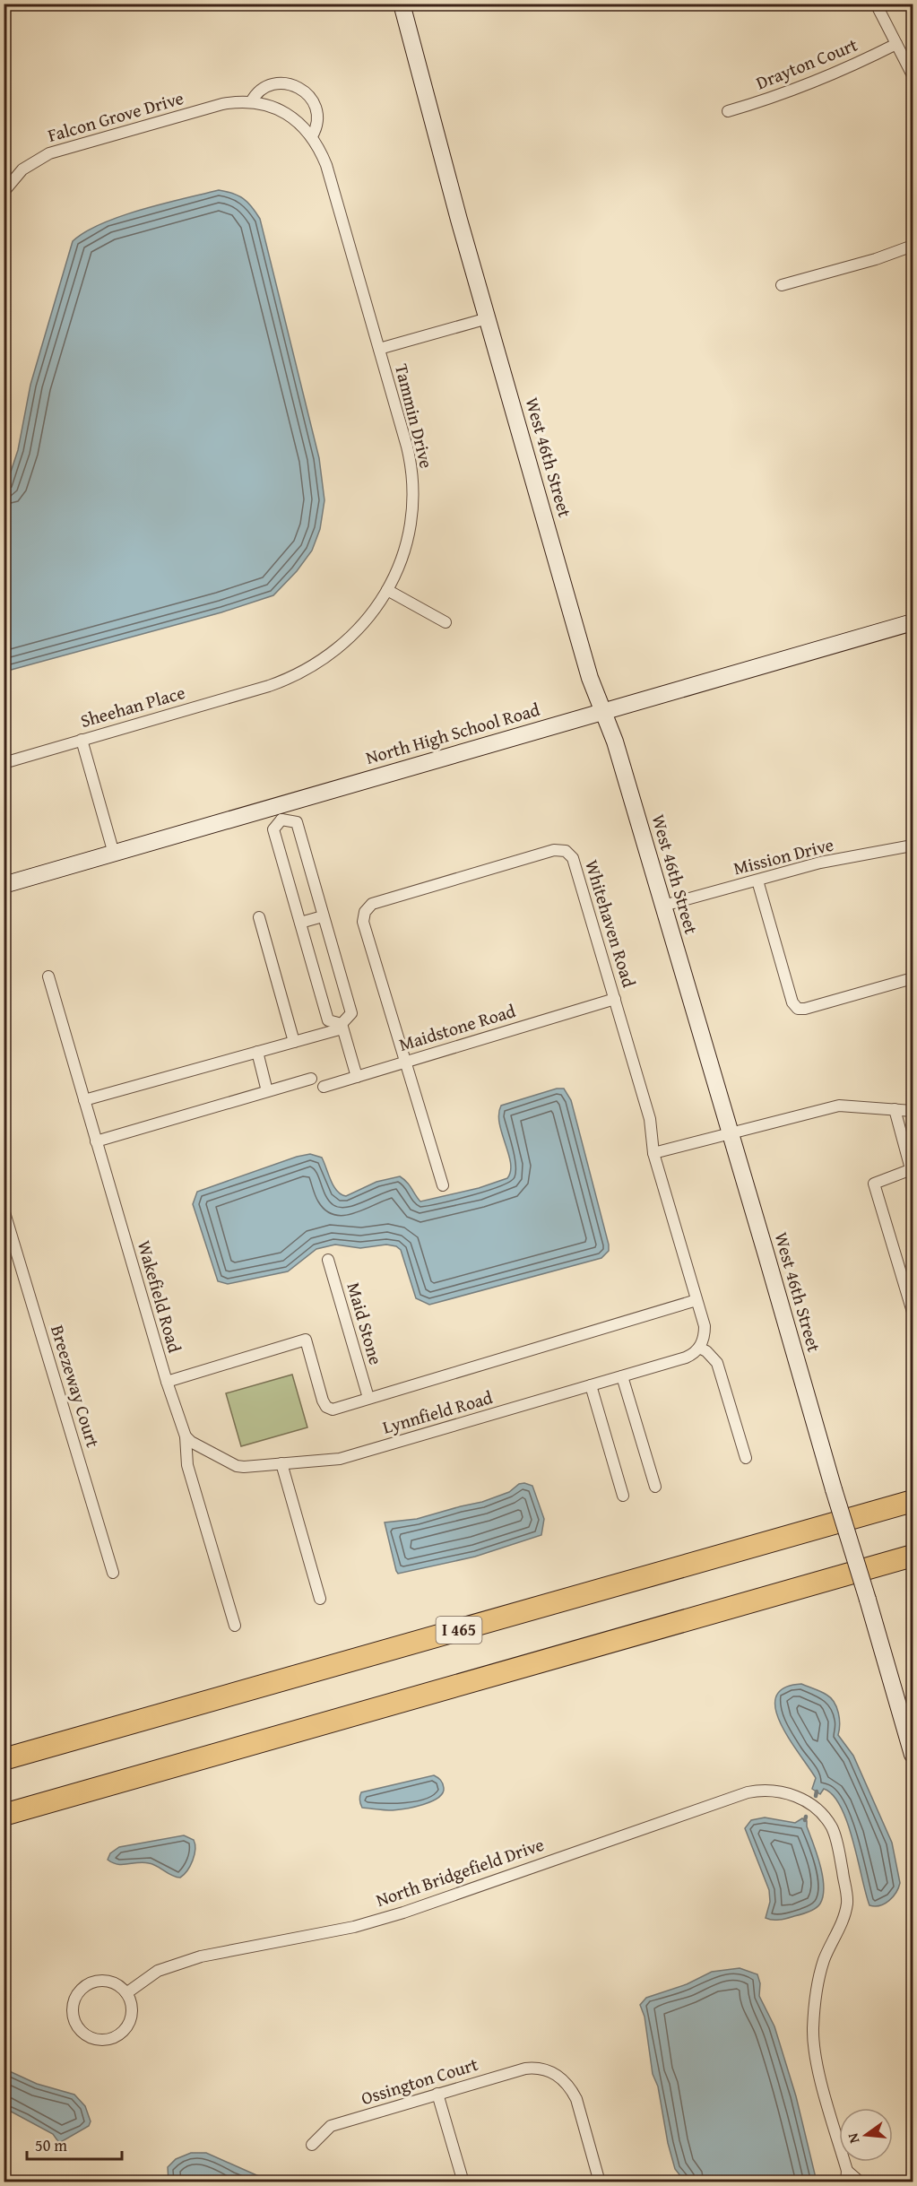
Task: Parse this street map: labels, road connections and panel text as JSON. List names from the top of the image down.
{
  "streets": {
    "highway": ["I 465"],
    "street": [
      "Drayton Court",
      "Falcon Grove Drive",
      "Tammin Drive",
      "West 46th Street",
      "Sheehan Place",
      "North High School Road",
      "Mission Drive",
      "Whitehaven Road",
      "Maidstone Road",
      "Wakefield Road",
      "Maid Stone",
      "Breezeway Court",
      "Lynnfield Road",
      "North Bridgefield Drive",
      "Ossington Court"
    ]
  },
  "crossings": [
    ["Falcon Grove Drive", "Tammin Drive"],
    ["Tammin Drive", "Sheehan Place"],
    ["West 46th Street", "North High School Road"],
    ["West 46th Street", "Mission Drive"],
    ["Whitehaven Road", "Maidstone Road"],
    ["Whitehaven Road", "Lynnfield Road"],
    ["Wakefield Road", "Lynnfield Road"]
  ],
  "scale_bar": "50 m",
  "north": "left"
}
